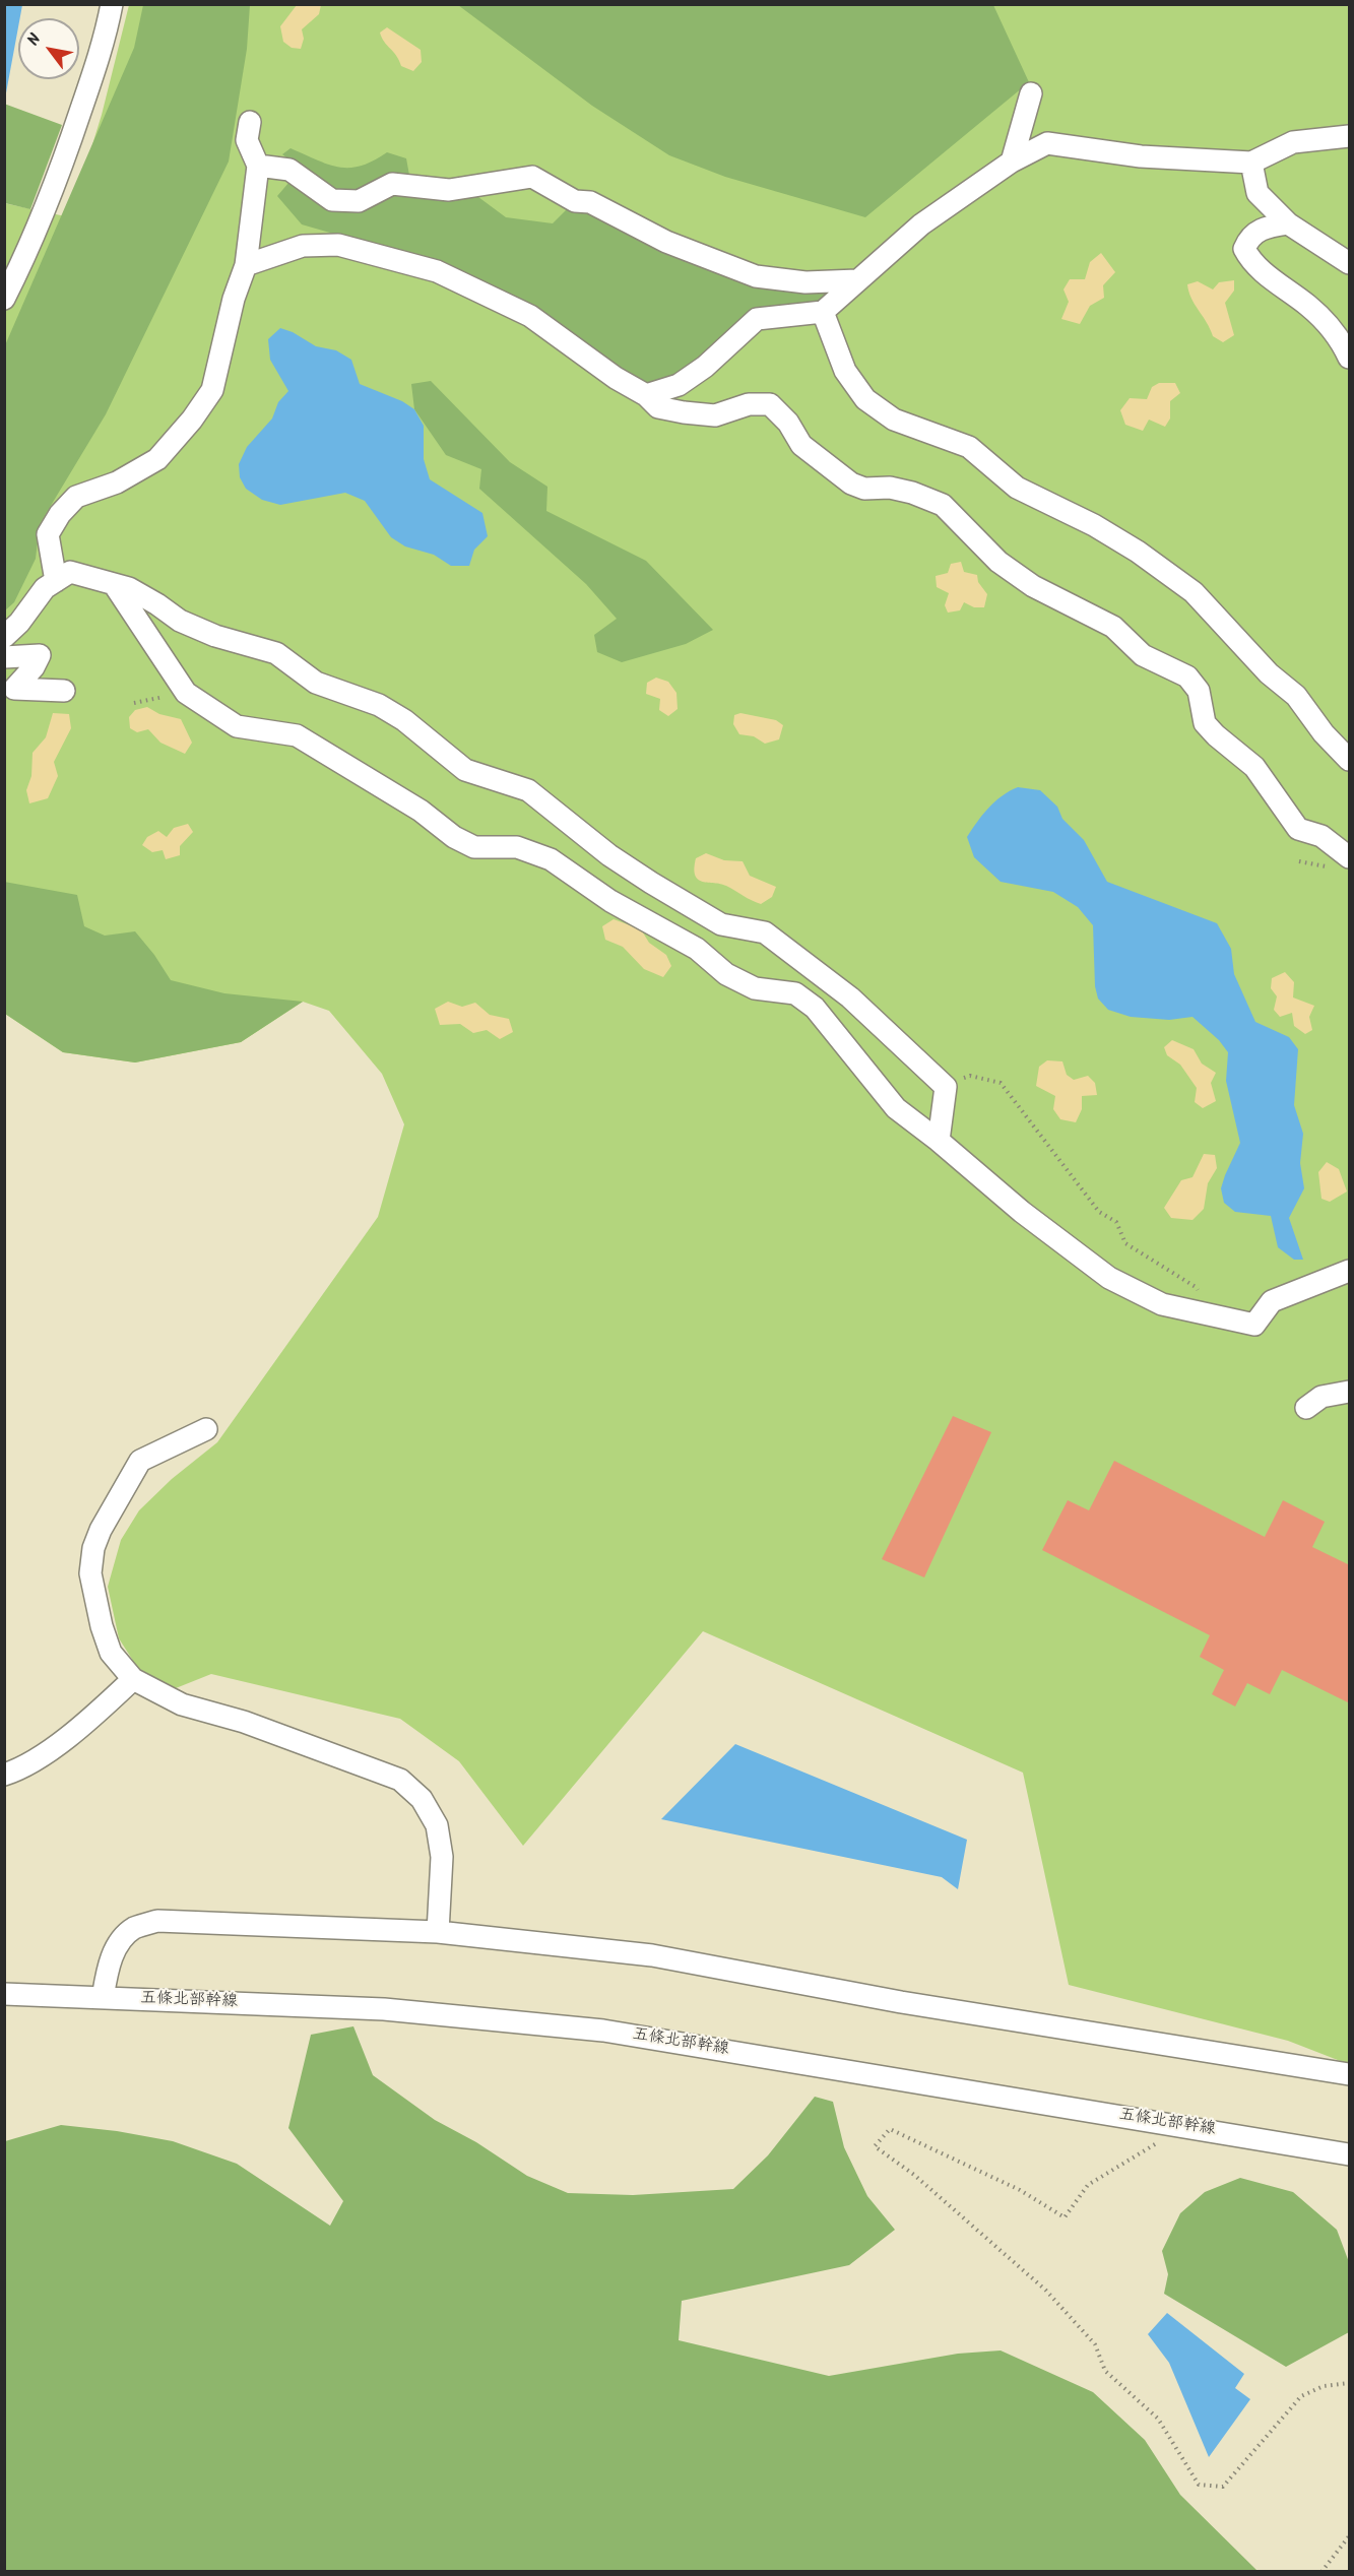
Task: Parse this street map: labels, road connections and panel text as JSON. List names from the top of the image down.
{
  "streets": {
    "street": ["五條北部幹線"]
  },
  "north": "top left"
}
